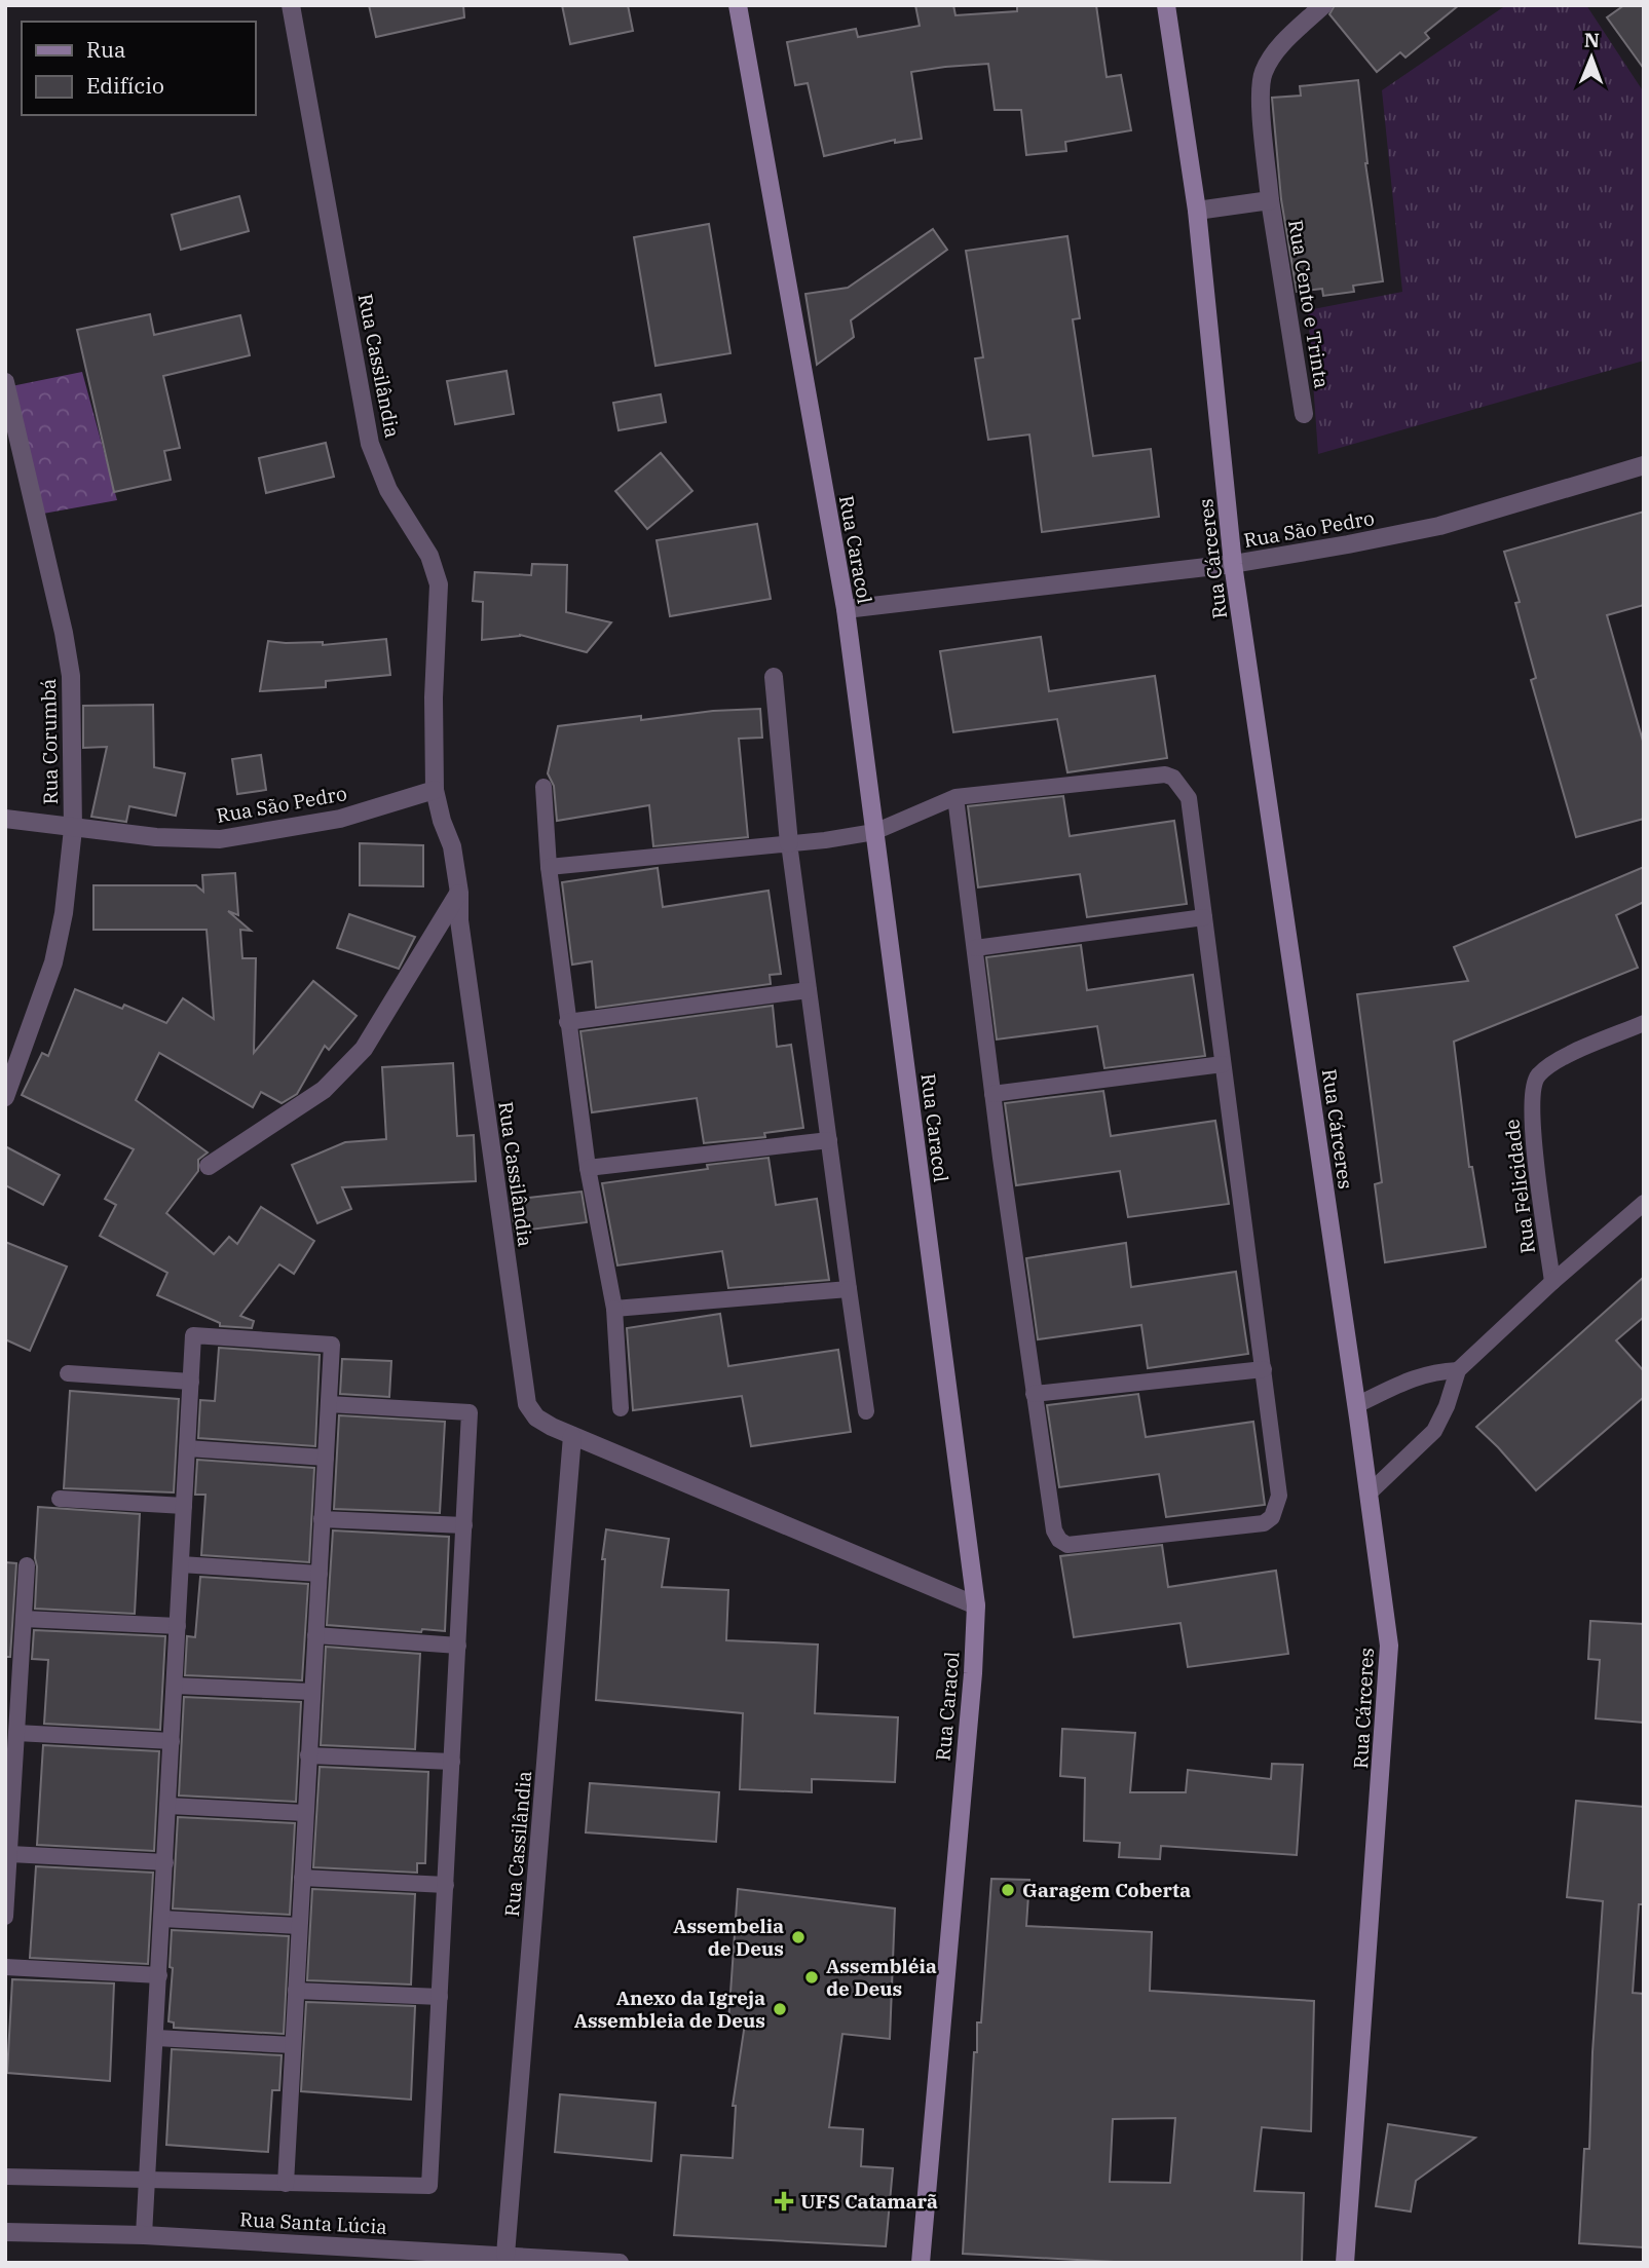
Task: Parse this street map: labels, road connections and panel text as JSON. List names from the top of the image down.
{
  "streets": {
    "street": [
      "Rua Cento e Trinta",
      "Rua Cassilândia",
      "Rua São Pedro",
      "Rua Caracol",
      "Rua Cárceres",
      "Rua Corumbá",
      "Rua Santa Lúcia"
    ],
    "lane": ["Rua Felicidade"]
  },
  "crossings": [
    ["Rua Cento e Trinta", "Rua Cárceres"],
    ["Rua Cassilândia", "Rua São Pedro"],
    ["Rua Cassilândia", "Rua Caracol"],
    ["Rua Cassilândia", "Rua Santa Lúcia"],
    ["Rua São Pedro", "Rua Caracol"],
    ["Rua São Pedro", "Rua Cárceres"],
    ["Rua São Pedro", "Rua Corumbá"]
  ],
  "places": {
    "other": [
      "Garagem Coberta",
      "Assembelia de Deus",
      "Assembléia de Deus",
      "Anexo da Igreja Assembleia de Deus"
    ],
    "health": ["UFS Catamarã"]
  },
  "legend": ["Rua", "Edifício"],
  "north": "top"
}
